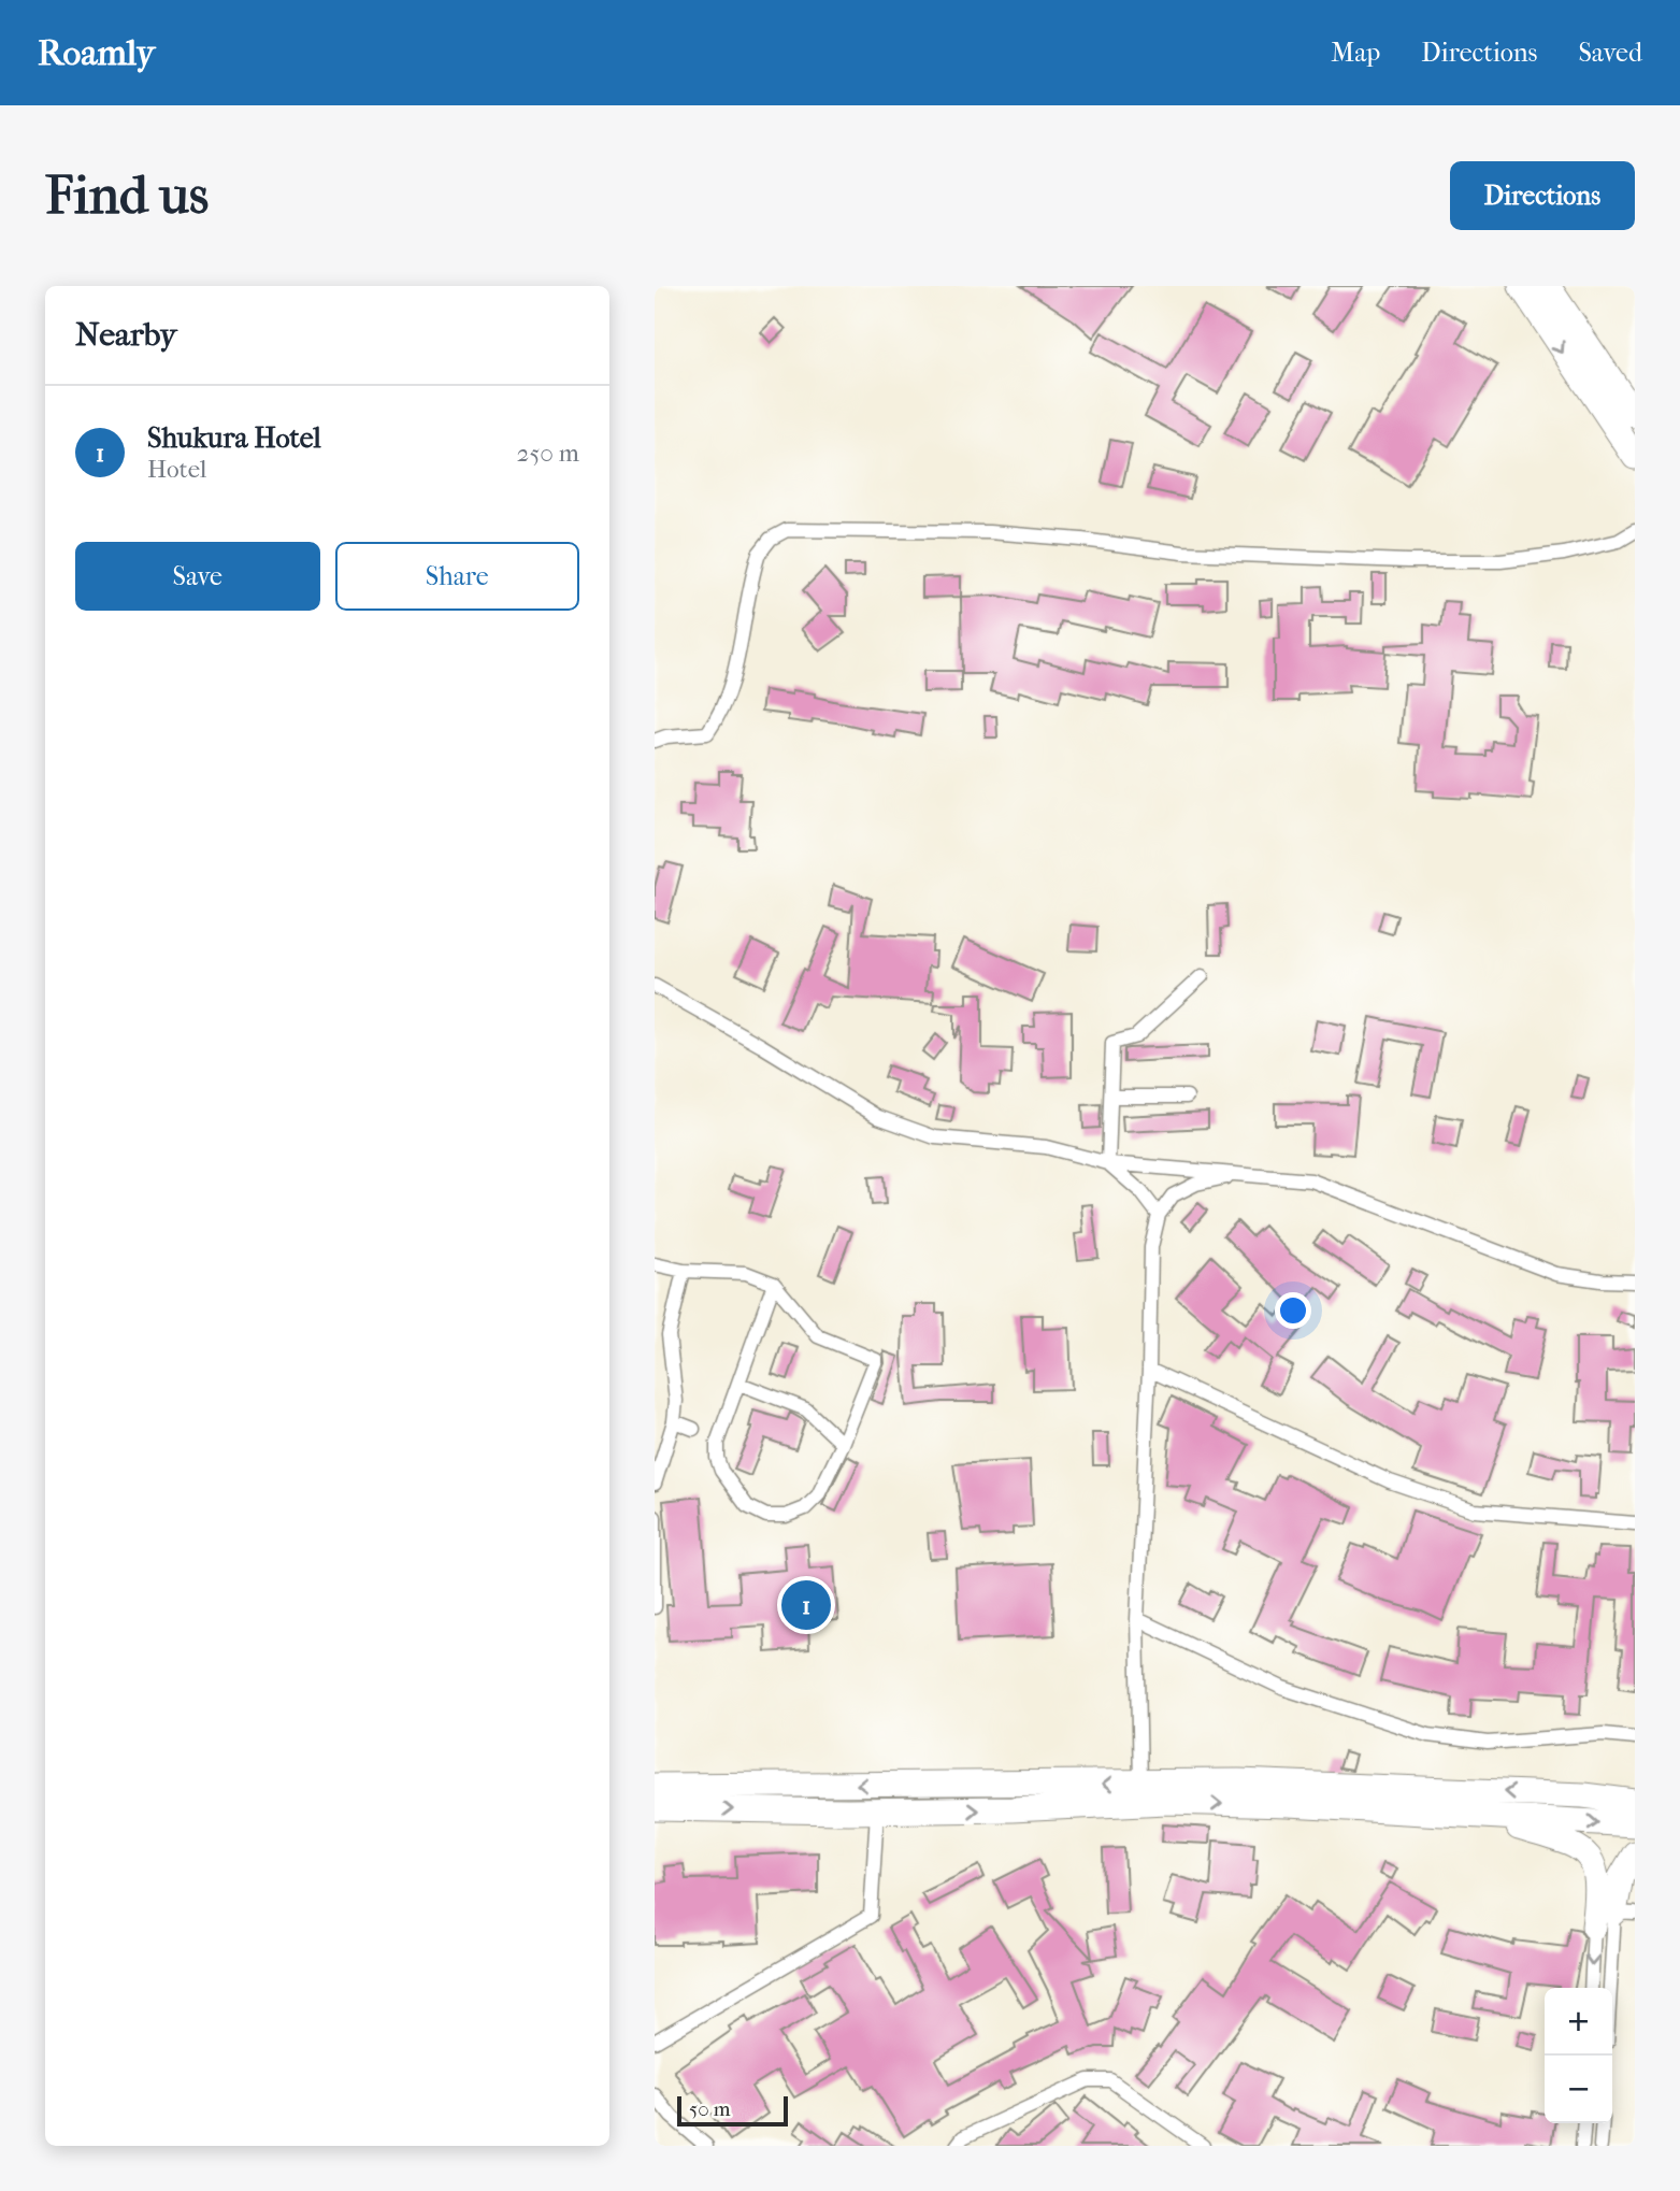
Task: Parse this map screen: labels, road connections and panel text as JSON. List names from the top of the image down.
{
  "scale_bar": "50 m",
  "page": {
    "header": "Roamly",
    "nav": ["Map", "Directions", "Saved"],
    "buttons": [
      "Directions",
      ["Save", "Share"]
    ],
    "title": "Find us",
    "heading": "Nearby",
    "list": [
      {
        "mark": "1",
        "name": "Shukura Hotel",
        "note": "Hotel",
        "value": "250 m"
      }
    ],
    "pins": "1",
    "map_buttons": ["+", "−"],
    "scale": "50 m"
  }
}
